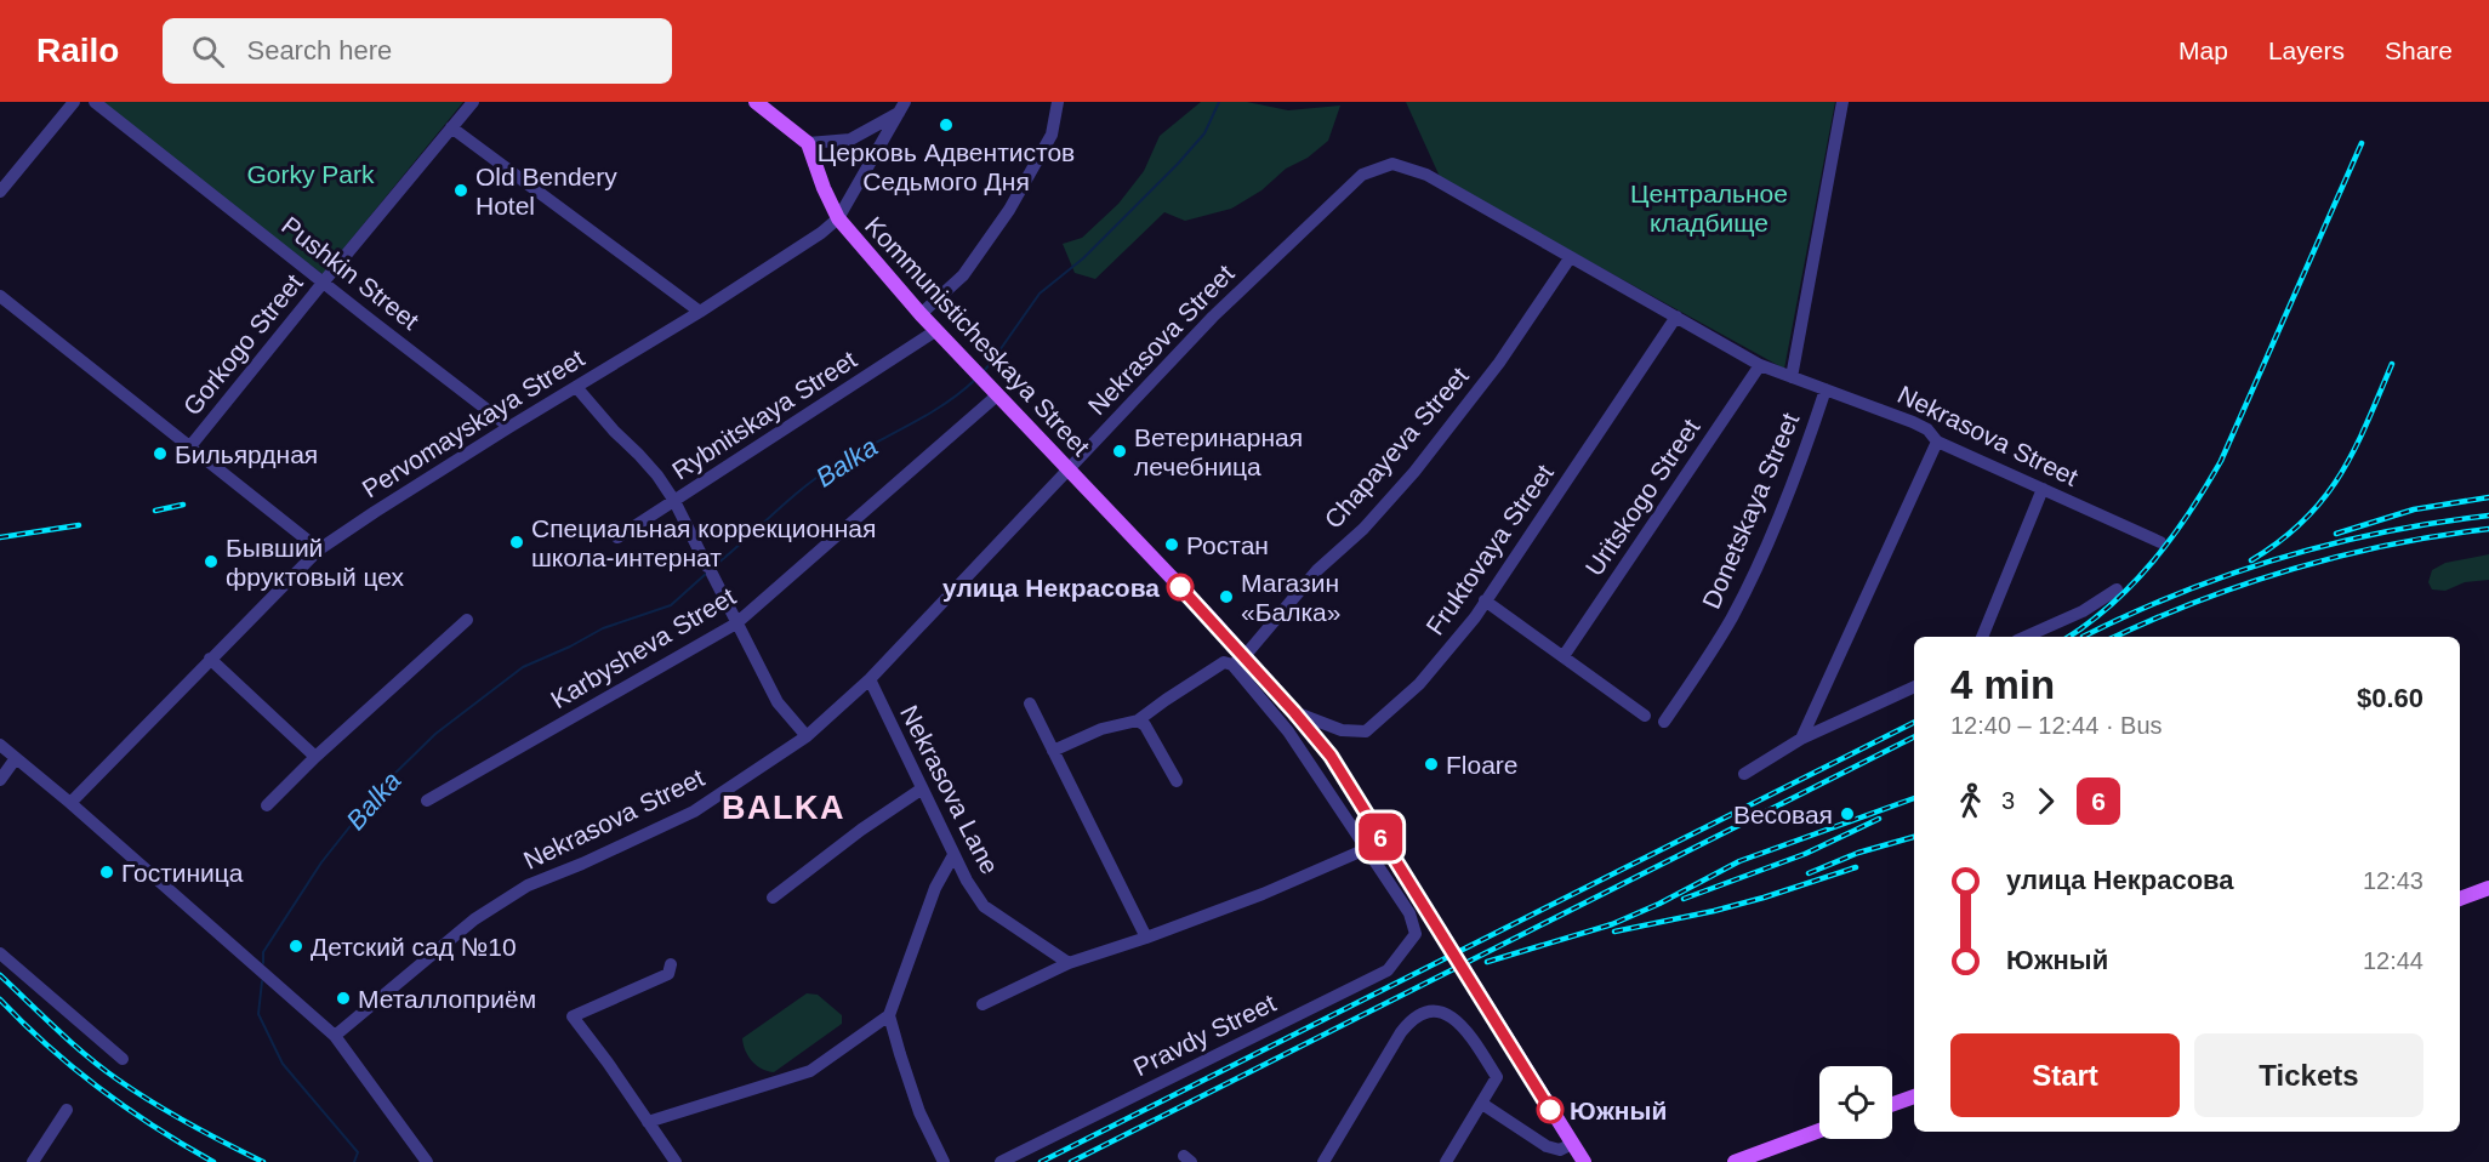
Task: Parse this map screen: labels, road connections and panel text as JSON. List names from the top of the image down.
{
  "streets": {
    "main road": ["Kommunisticheskaya Street"],
    "street": [
      "Pushkin Street",
      "Nekrasova Street",
      "Gorkogo Street",
      "Rybnitskaya Street",
      "Pervomayskaya Street",
      "Chapayeva Street",
      "Uritskogo Street",
      "Donetskaya Street",
      "Fruktovaya Street",
      "Karbysheva Street",
      "Nekrasova Lane",
      "Pravdy Street"
    ]
  },
  "crossings": [
    ["Pushkin Street", "Gorkogo Street"],
    ["Pushkin Street", "Pervomayskaya Street"],
    ["Kommunisticheskaya Street", "Nekrasova Street"],
    ["Kommunisticheskaya Street", "Rybnitskaya Street"],
    ["Kommunisticheskaya Street", "Pervomayskaya Street"],
    ["Kommunisticheskaya Street", "Chapayeva Street"],
    ["Kommunisticheskaya Street", "Fruktovaya Street"],
    ["Kommunisticheskaya Street", "Karbysheva Street"],
    ["Nekrasova Street", "Chapayeva Street"],
    ["Nekrasova Street", "Uritskogo Street"],
    ["Nekrasova Street", "Donetskaya Street"],
    ["Nekrasova Street", "Fruktovaya Street"],
    ["Nekrasova Street", "Nekrasova Lane"]
  ],
  "districts": ["BALKA"],
  "water": ["Balka"],
  "parks": ["Gorky Park", "Центральное кладбище"],
  "places": [
    "Церковь Адвентистов Седьмого Дня",
    "Old Bendery Hotel",
    "Ветеринарная лечебница",
    "Бильярдная",
    "Специальная коррекционная школа-интернат",
    "Ростан",
    "Бывший фруктовый цех",
    "улица Некрасова",
    "Магазин «Балка»",
    "Floare",
    "Весовая",
    "Гостиница",
    "Детский сад №10",
    "Металлоприём",
    "Южный"
  ],
  "lines": ["bus line 6"],
  "page": {
    "header": "Railo",
    "search": "Search here",
    "nav": ["Map", "Layers", "Share"],
    "on_map": "6",
    "heading": ["4 min", "12:40 – 12:44 · Bus", "$0.60"],
    "legs": ["3", "6"],
    "list": [
      {
        "name": "улица Некрасова",
        "value": "12:43"
      },
      {
        "name": "Южный",
        "value": "12:44"
      }
    ],
    "buttons": ["Start", "Tickets"]
  }
}
